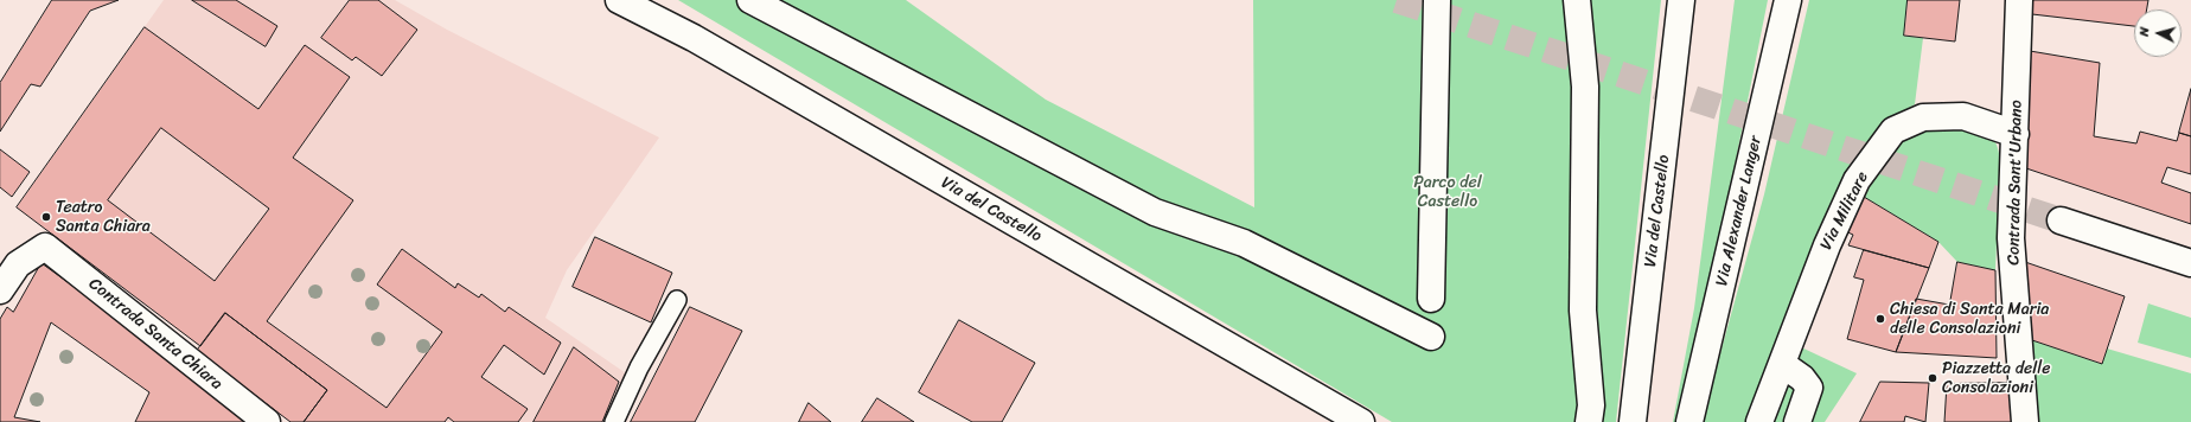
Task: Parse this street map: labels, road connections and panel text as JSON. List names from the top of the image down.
{
  "streets": {
    "street": [
      "Contrada Sant'Urbano",
      "Via del Castello",
      "Via Alexander Langer",
      "Via Militare",
      "Contrada Santa Chiara"
    ]
  },
  "crossings": [
    ["Contrada Sant'Urbano", "Via Militare"]
  ],
  "parks": ["Parco del Castello"],
  "places": ["Teatro Santa Chiara", "Chiesa di Santa Maria delle Consolazioni", "Piazzetta delle Consolazioni"],
  "north": "left"
}
